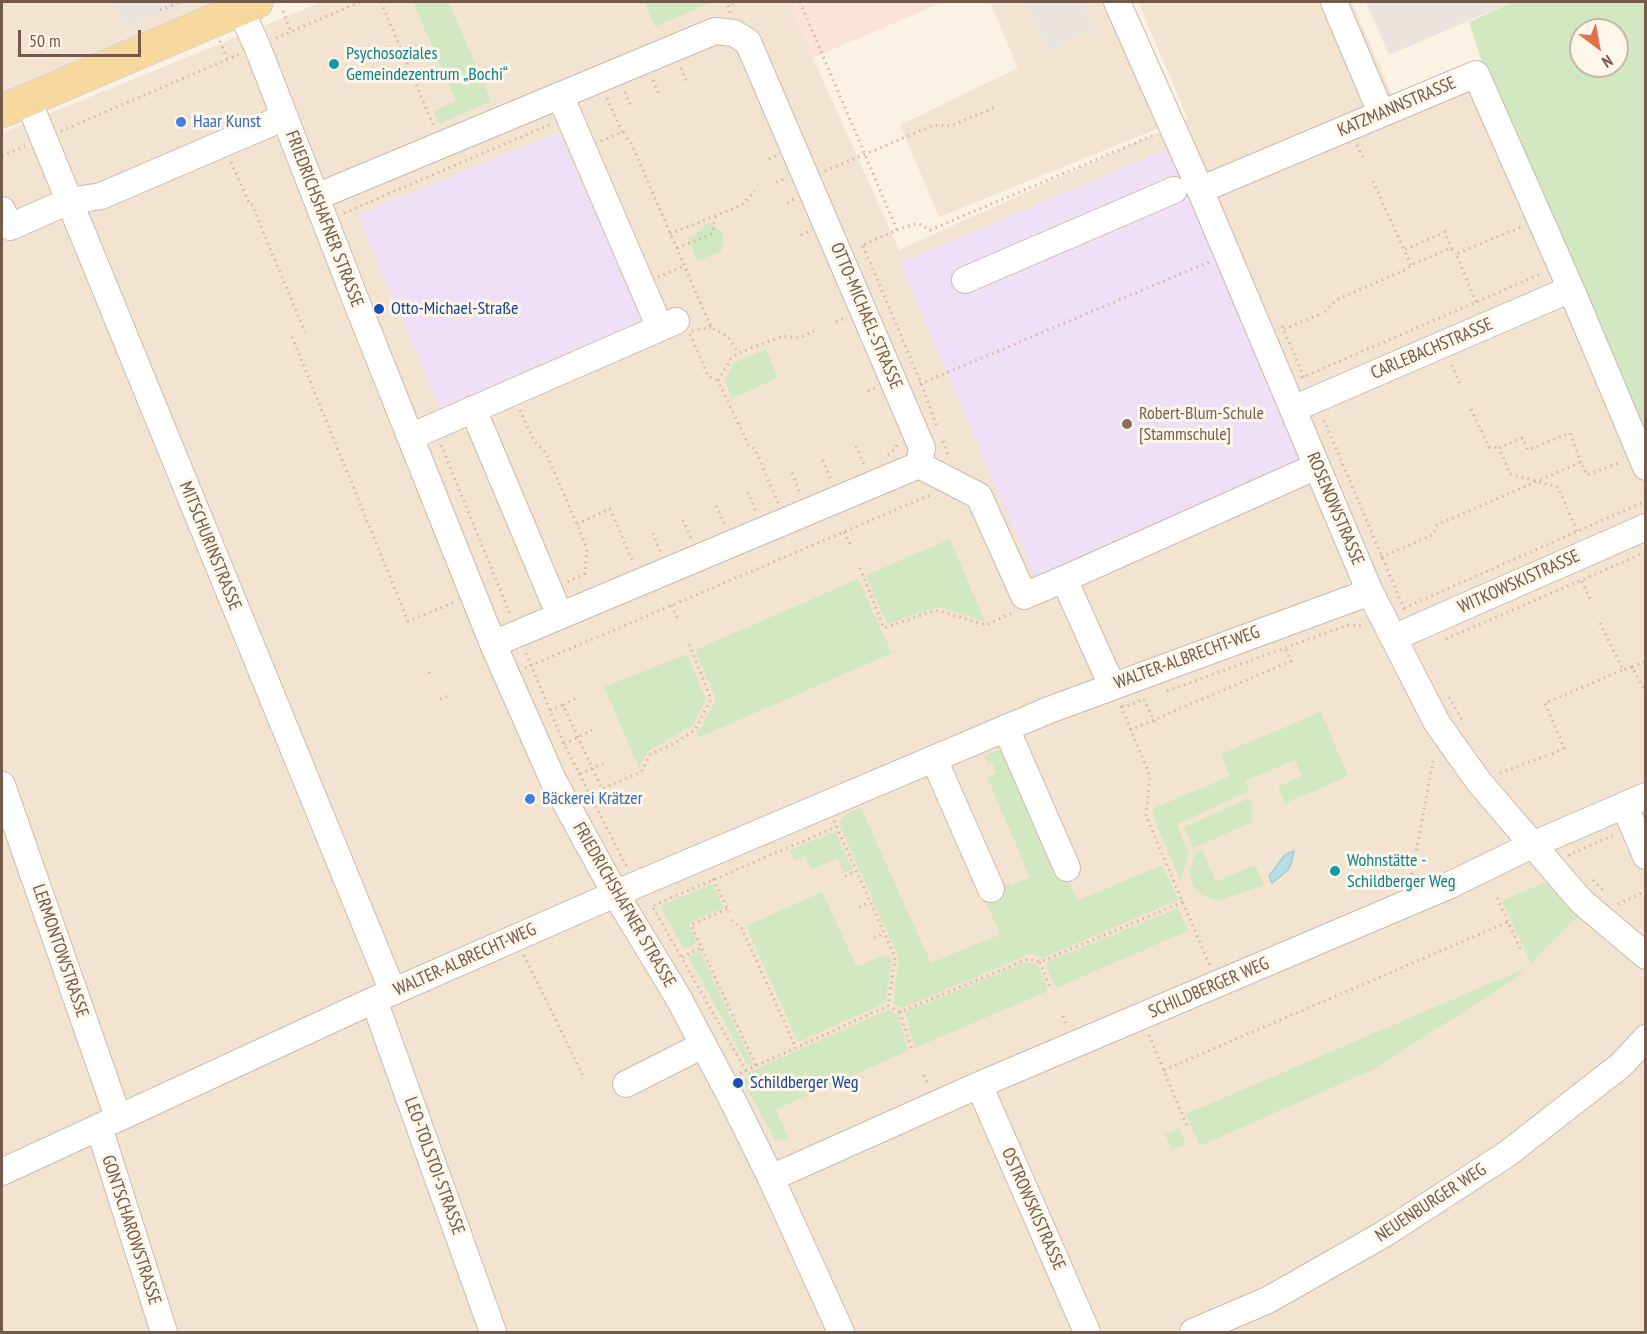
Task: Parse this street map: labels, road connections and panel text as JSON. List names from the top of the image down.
{
  "streets": {
    "street": [
      "KATZMANNSTRASSE",
      "FRIEDRICHSHAFNER STRASSE",
      "OTTO-MICHAEL-STRASSE",
      "CARLEBACHSTRASSE",
      "ROSENOWSTRASSE",
      "MITSCHURINSTRASSE",
      "WITKOWSKISTRASSE",
      "WALTER-ALBRECHT-WEG",
      "LERMONTOWSTRASSE",
      "SCHILDBERGER WEG",
      "LEO-TOLSTOI-STRASSE",
      "NEUENBURGER WEG",
      "OSTROWSKISTRASSE",
      "GONTSCHAROWSTRASSE"
    ]
  },
  "crossings": [
    ["KATZMANNSTRASSE", "CARLEBACHSTRASSE"],
    ["KATZMANNSTRASSE", "ROSENOWSTRASSE"],
    ["FRIEDRICHSHAFNER STRASSE", "OTTO-MICHAEL-STRASSE"],
    ["FRIEDRICHSHAFNER STRASSE", "WALTER-ALBRECHT-WEG"],
    ["FRIEDRICHSHAFNER STRASSE", "SCHILDBERGER WEG"],
    ["CARLEBACHSTRASSE", "ROSENOWSTRASSE"],
    ["ROSENOWSTRASSE", "WITKOWSKISTRASSE"],
    ["ROSENOWSTRASSE", "WALTER-ALBRECHT-WEG"],
    ["ROSENOWSTRASSE", "SCHILDBERGER WEG"],
    ["MITSCHURINSTRASSE", "WALTER-ALBRECHT-WEG"],
    ["MITSCHURINSTRASSE", "LEO-TOLSTOI-STRASSE"],
    ["WALTER-ALBRECHT-WEG", "LERMONTOWSTRASSE"],
    ["WALTER-ALBRECHT-WEG", "LEO-TOLSTOI-STRASSE"],
    ["WALTER-ALBRECHT-WEG", "GONTSCHAROWSTRASSE"],
    ["LERMONTOWSTRASSE", "GONTSCHAROWSTRASSE"],
    ["SCHILDBERGER WEG", "OSTROWSKISTRASSE"]
  ],
  "places": [
    "Psychosoziales Gemeindezentrum „Bochi“",
    "Haar Kunst",
    "Otto-Michael-Straße",
    "Robert-Blum-Schule [Stammschule]",
    "Bäckerei Krätzer",
    "Wohnstätte - Schildberger Weg",
    "Schildberger Weg"
  ],
  "scale_bar": "50 m",
  "north": "bottom right"
}
